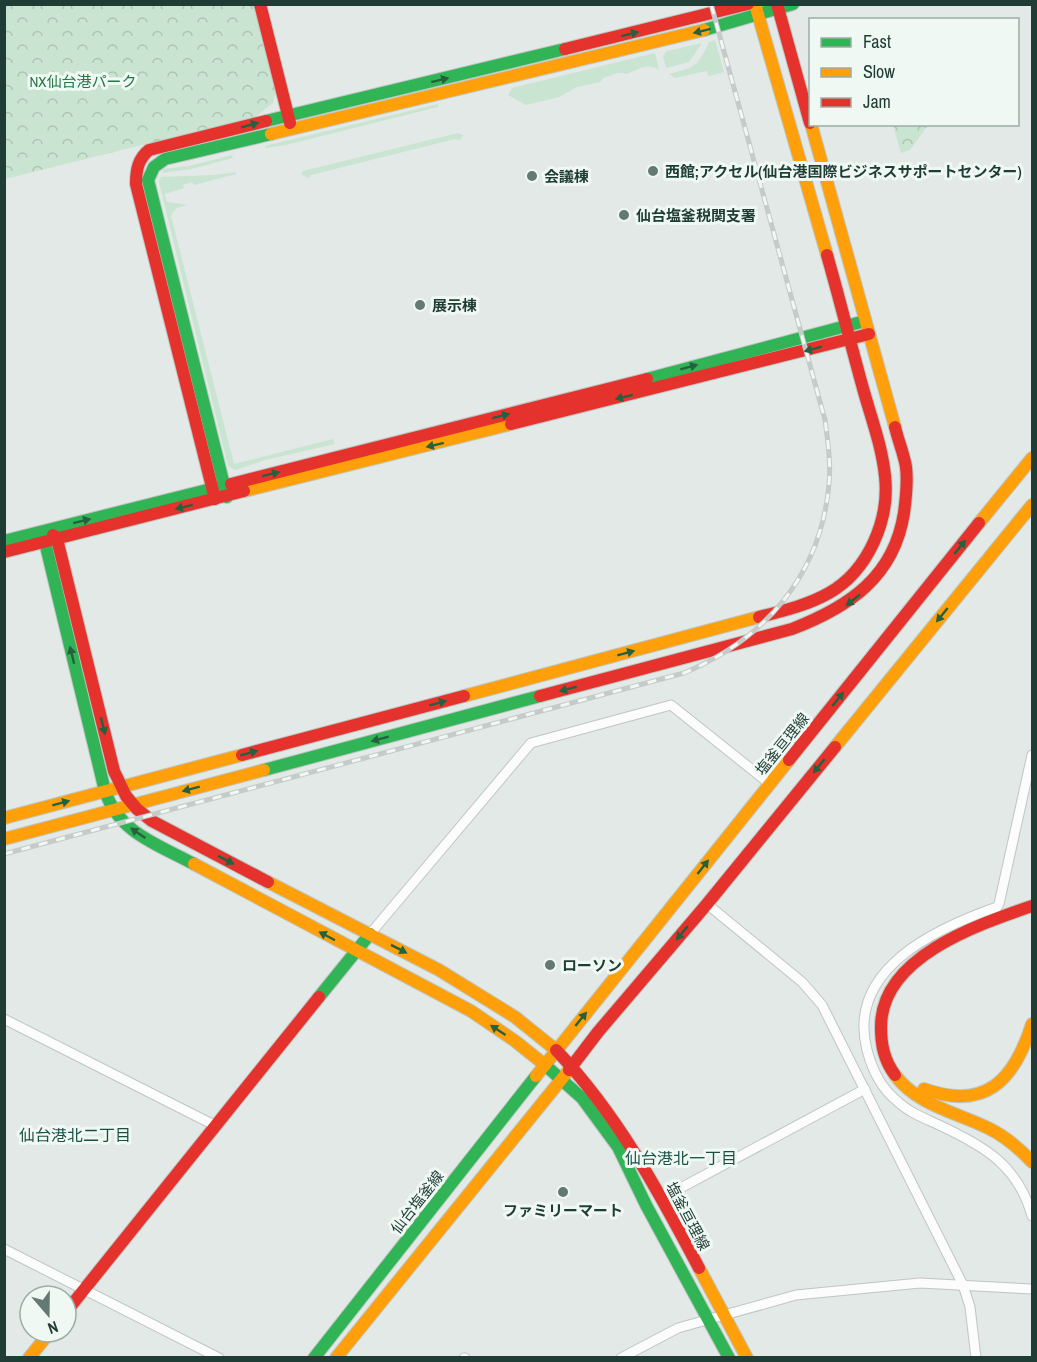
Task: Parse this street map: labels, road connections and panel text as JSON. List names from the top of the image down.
{
  "streets": {
    "main road": ["塩釜亘理線", "仙台塩釜線"]
  },
  "crossings": [
    ["塩釜亘理線", "仙台塩釜線"]
  ],
  "districts": ["仙台港北二丁目", "仙台港北一丁目"],
  "parks": ["NX仙台港パーク"],
  "places": [
    "西館;アクセル(仙台港国際ビジネスサポートセンター)",
    "会議棟",
    "仙台塩釜税関支署",
    "展示棟",
    "ローソン",
    "ファミリーマート"
  ],
  "legend": ["Fast", "Slow", "Jam"],
  "north": "bottom"
}
